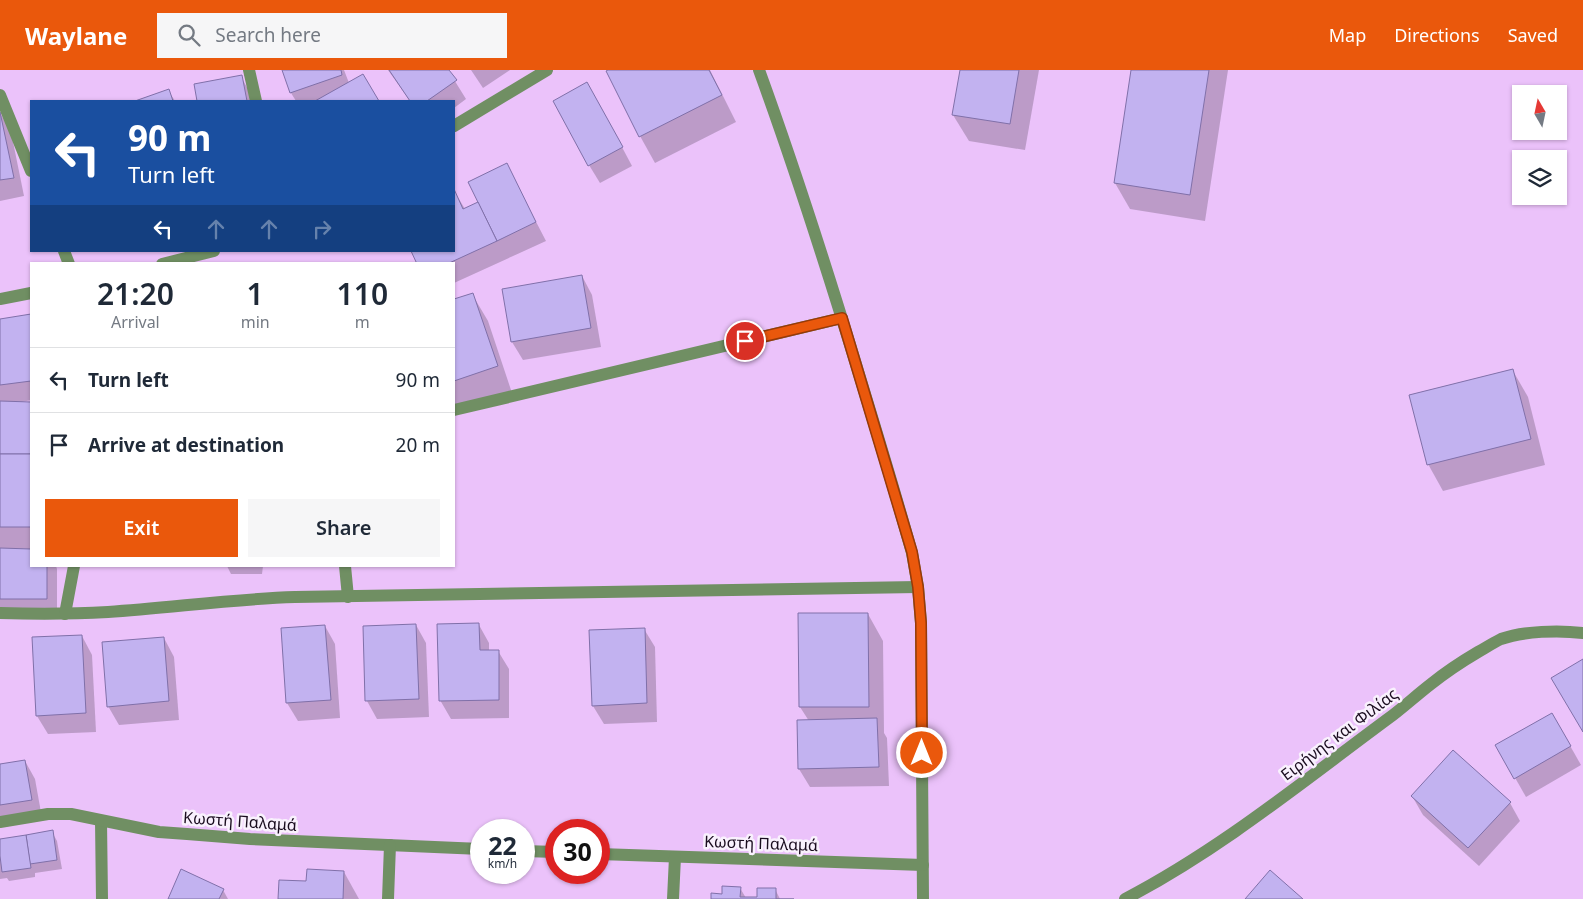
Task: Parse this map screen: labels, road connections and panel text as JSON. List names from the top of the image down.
{
  "streets": {
    "street": ["Ειρήνης και Φιλίας", "Κωστή Παλαμά"]
  },
  "north": "top",
  "page": {
    "header": "Waylane",
    "search": "Search here",
    "nav": ["Map", "Directions", "Saved"],
    "turn": ["90 m", "Turn left"],
    "eta": [
      "21:20",
      "Arrival",
      "1",
      "min",
      "110",
      "m"
    ],
    "list": [
      {
        "name": "Turn left",
        "value": "90 m"
      },
      {
        "name": "Arrive at destination",
        "value": "20 m"
      }
    ],
    "buttons": ["Exit", "Share"],
    "speed": "22 km/h",
    "limit": "30"
  }
}
